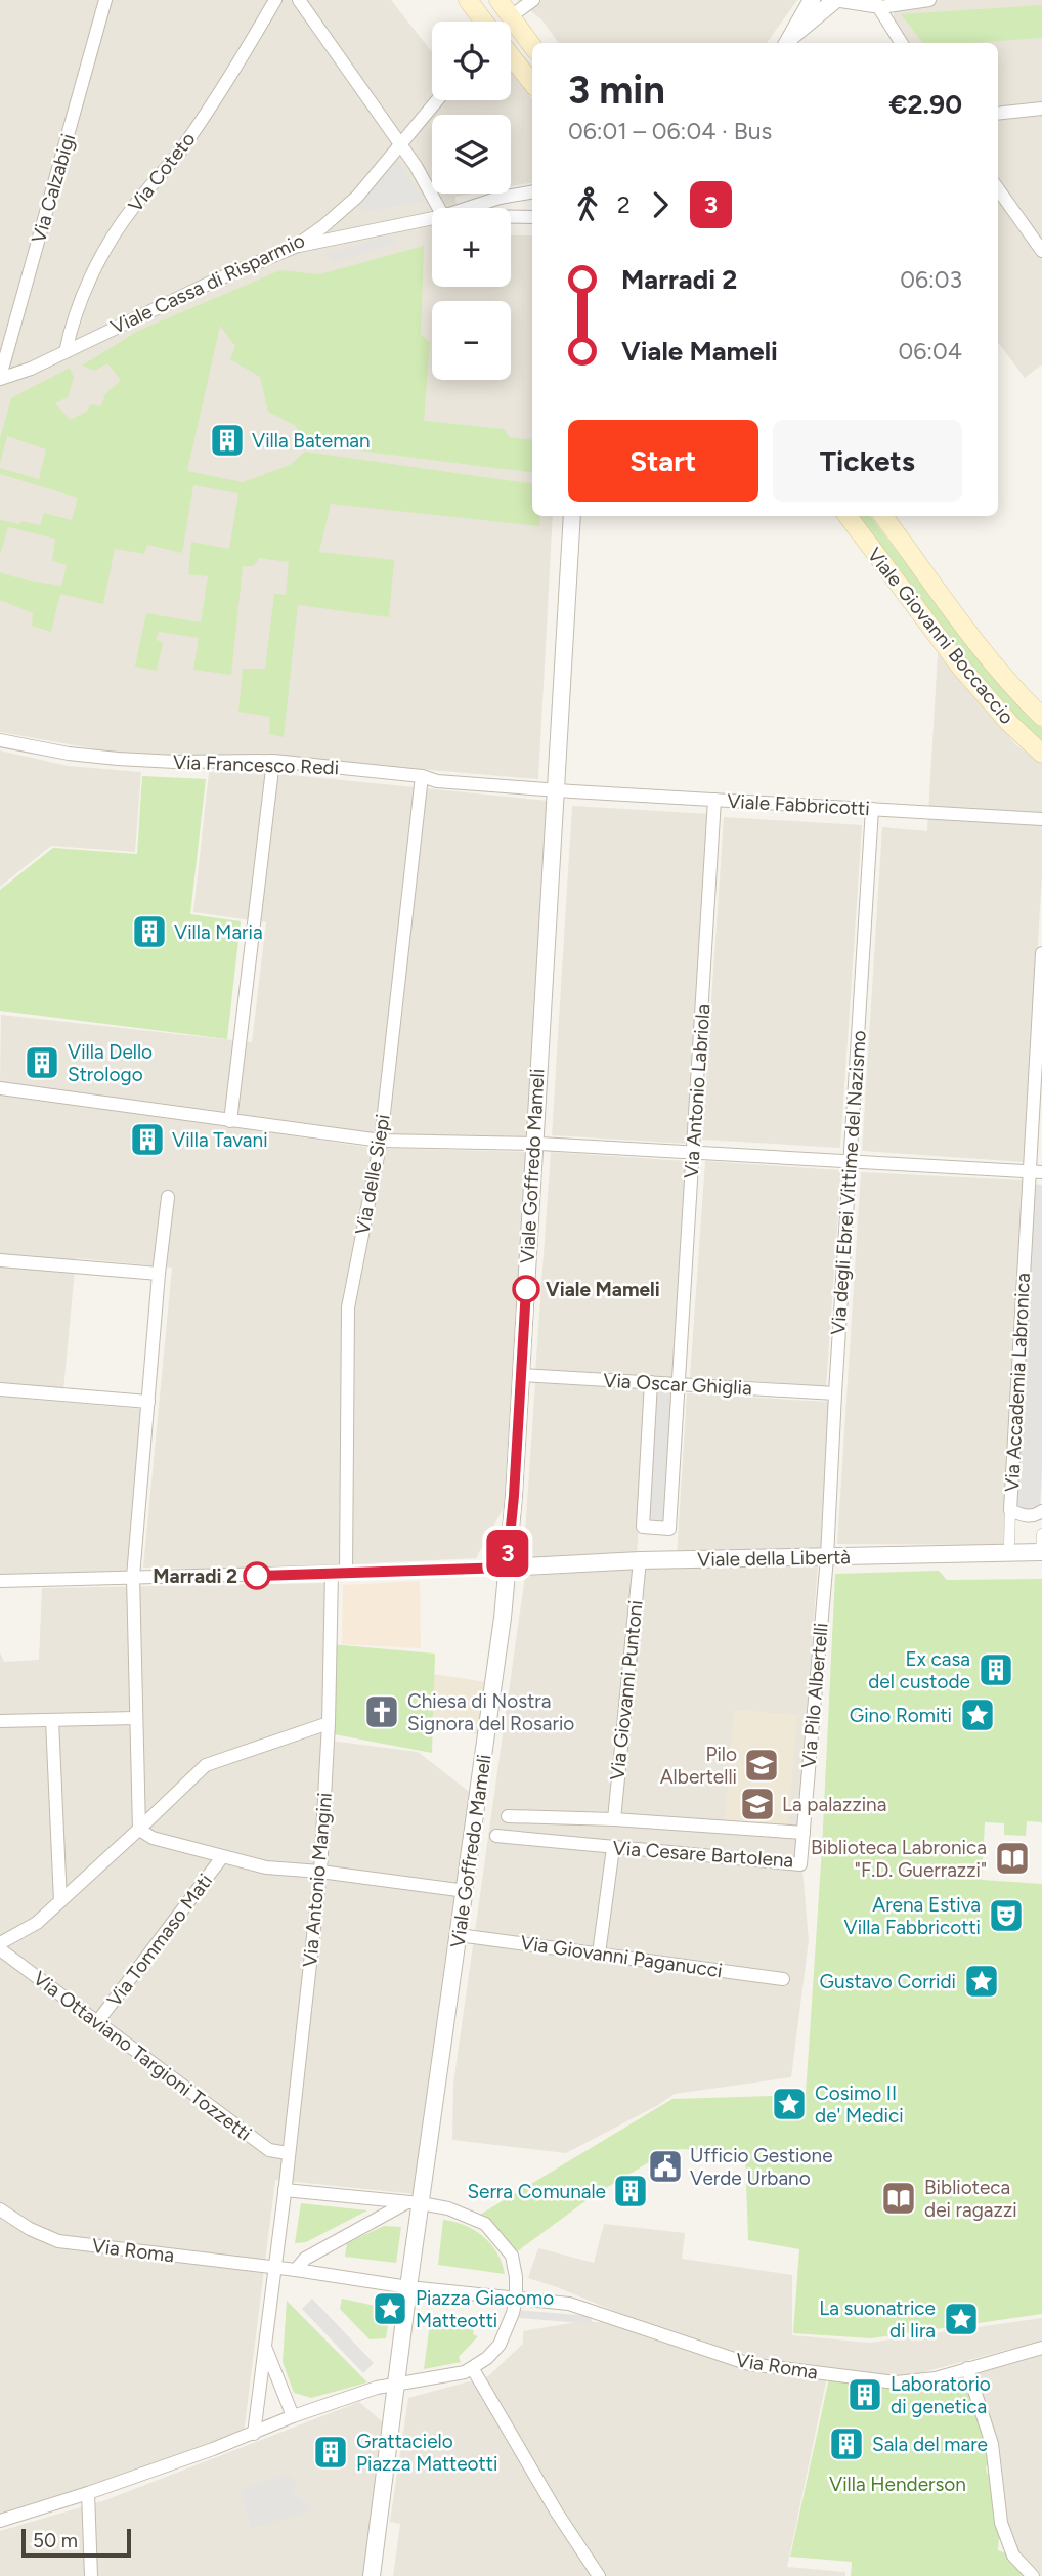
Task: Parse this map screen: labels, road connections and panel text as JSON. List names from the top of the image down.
{
  "streets": {
    "main road": ["Viale Giovanni Boccaccio"],
    "street": [
      "Via Coteto",
      "Via Calzabigi",
      "Viale Cassa di Risparmio",
      "Via Francesco Redi",
      "Viale Fabbricotti",
      "Via Antonio Labriola",
      "Viale Goffredo Mameli",
      "Via delle Siepi",
      "Via degli Ebrei Vittime del Nazismo",
      "Via Accademia Labronica",
      "Via Oscar Ghiglia",
      "Viale della Libertà",
      "Via Giovanni Puntoni",
      "Via Pilo Albertelli",
      "Via Cesare Bartolena",
      "Via Antonio Mangini",
      "Via Tommaso Mati",
      "Via Giovanni Paganucci",
      "Via Ottaviano Targioni Tozzetti",
      "Via Roma"
    ]
  },
  "crossings": [
    ["Via Coteto", "Viale Cassa di Risparmio"],
    ["Via Calzabigi", "Viale Cassa di Risparmio"],
    ["Via Francesco Redi", "Viale Fabbricotti"],
    ["Via Francesco Redi", "Viale Goffredo Mameli"],
    ["Via Francesco Redi", "Via delle Siepi"],
    ["Viale Fabbricotti", "Via Antonio Labriola"],
    ["Viale Fabbricotti", "Viale Goffredo Mameli"],
    ["Viale Fabbricotti", "Via degli Ebrei Vittime del Nazismo"],
    ["Via Antonio Labriola", "Via Oscar Ghiglia"],
    ["Viale Goffredo Mameli", "Via Oscar Ghiglia"],
    ["Viale Goffredo Mameli", "Viale della Libertà"],
    ["Viale Goffredo Mameli", "Via Giovanni Paganucci"],
    ["Via degli Ebrei Vittime del Nazismo", "Via Oscar Ghiglia"],
    ["Via degli Ebrei Vittime del Nazismo", "Viale della Libertà"],
    ["Via degli Ebrei Vittime del Nazismo", "Via Pilo Albertelli"],
    ["Viale della Libertà", "Via Giovanni Puntoni"],
    ["Viale della Libertà", "Via Pilo Albertelli"],
    ["Via Giovanni Puntoni", "Via Cesare Bartolena"],
    ["Via Pilo Albertelli", "Via Cesare Bartolena"],
    ["Via Antonio Mangini", "Via Ottaviano Targioni Tozzetti"],
    ["Via Tommaso Mati", "Via Ottaviano Targioni Tozzetti"]
  ],
  "parks": ["Villa Henderson"],
  "places": {
    "building": [
      "Villa Bateman",
      "Villa Maria",
      "Villa Dello Strologo",
      "Villa Tavani",
      "Ex casa del custode",
      "Serra Comunale",
      "Laboratorio di genetica",
      "Sala del mare",
      "Grattacielo Piazza Matteotti"
    ],
    "other": ["Viale Mameli", "Marradi 2"],
    "church": ["Chiesa di Nostra Signora del Rosario"],
    "place": [
      "Gino Romiti",
      "Gustavo Corridi",
      "Cosimo II de' Medici",
      "Piazza Giacomo Matteotti",
      "La suonatrice di lira"
    ],
    "school or university": ["Pilo Albertelli", "La palazzina"],
    "library": ["Biblioteca Labronica \"F.D. Guerrazzi\"", "Biblioteca dei ragazzi"],
    "theatre": ["Arena Estiva Villa Fabbricotti"],
    "public building": ["Ufficio Gestione Verde Urbano"]
  },
  "lines": ["bus line 3"],
  "scale_bar": "50 m",
  "page": {
    "on_map": "3",
    "map_buttons": ["+", "−"],
    "heading": ["3 min", "06:01 – 06:04 · Bus", "€2.90"],
    "legs": ["2", "3"],
    "list": [
      {
        "name": "Marradi 2",
        "value": "06:03"
      },
      {
        "name": "Viale Mameli",
        "value": "06:04"
      }
    ],
    "buttons": ["Start", "Tickets"],
    "scale": "50 m"
  }
}
